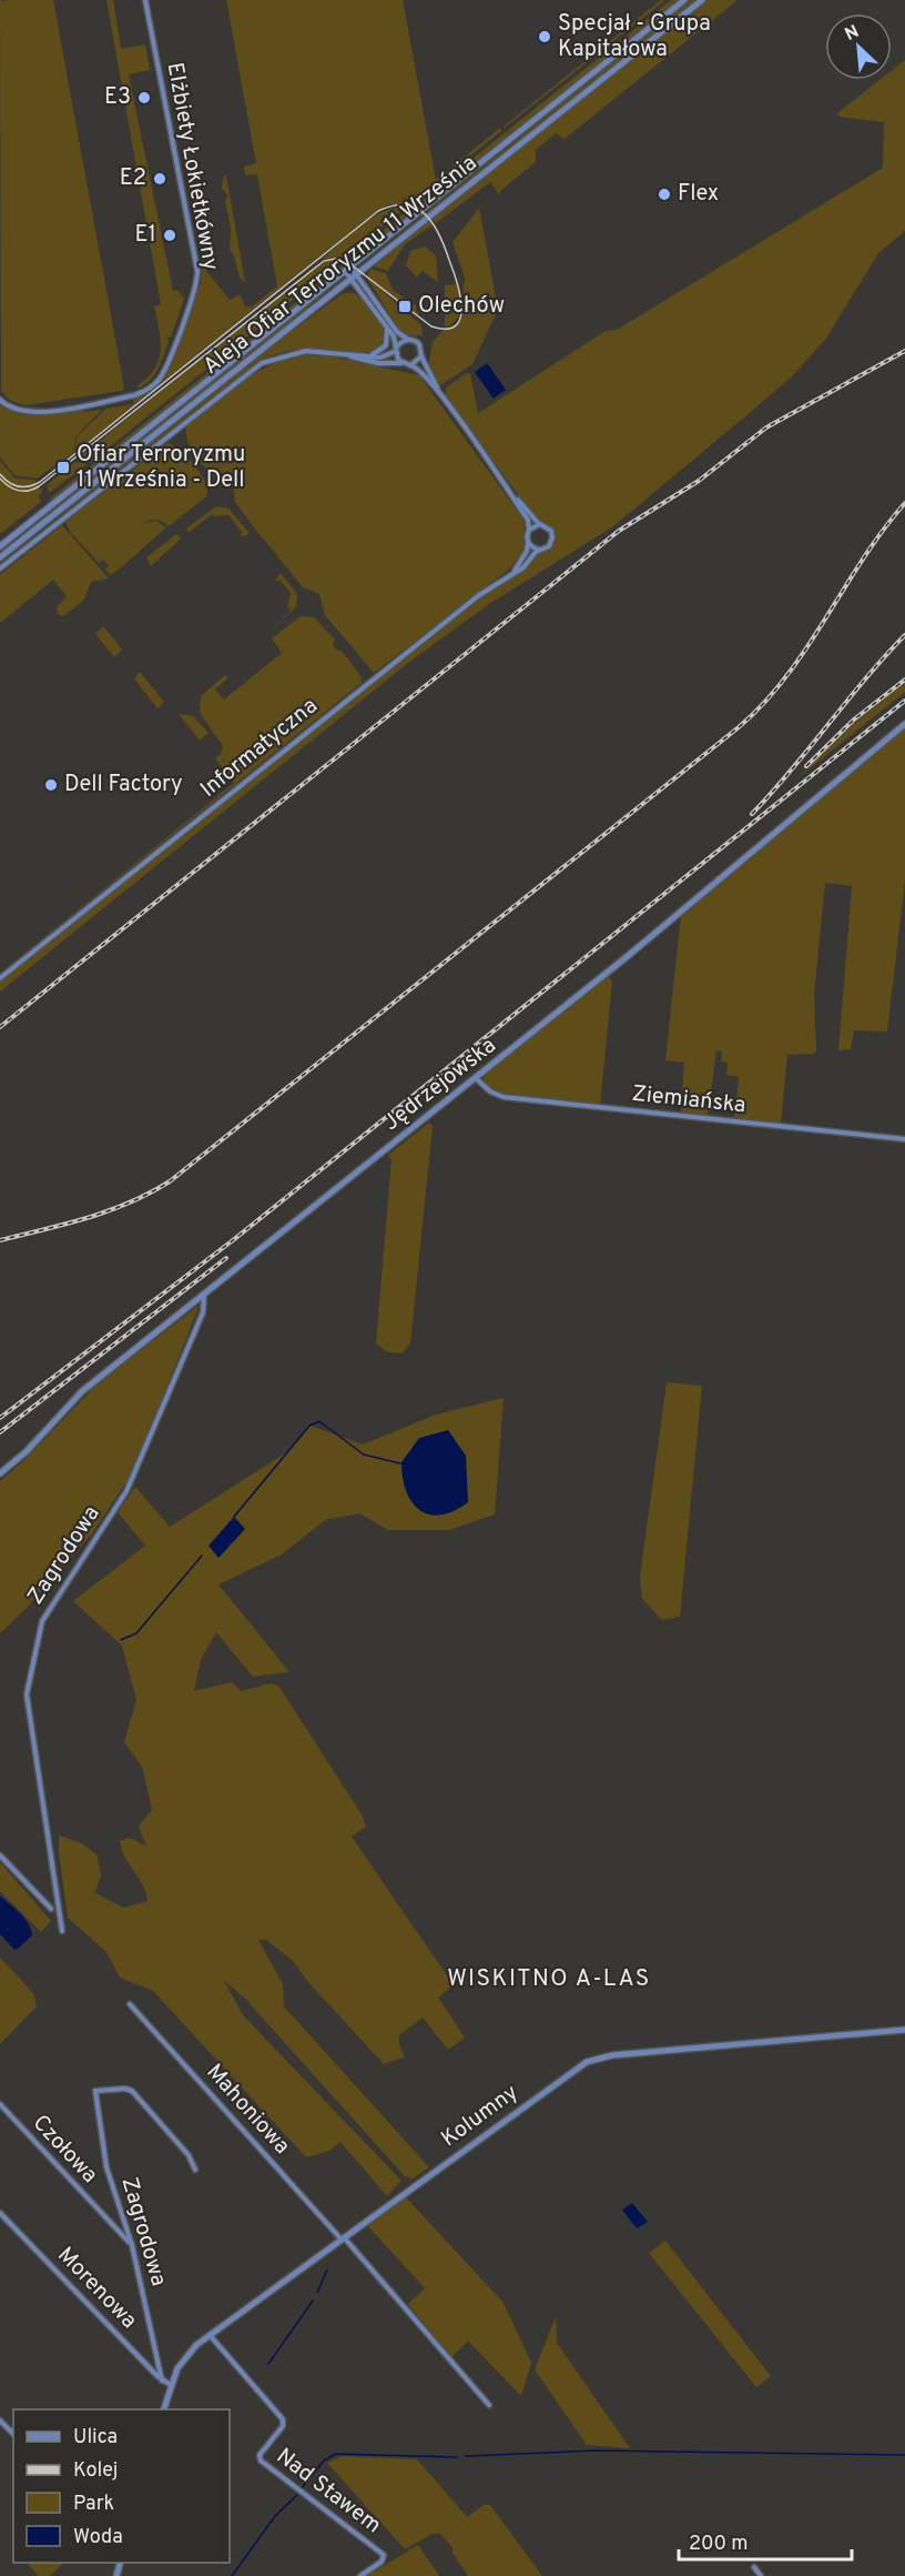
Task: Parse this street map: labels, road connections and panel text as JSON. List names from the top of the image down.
{
  "streets": {
    "street": [
      "Elżbiety Łokietkówny",
      "Aleja Ofiar Terroryzmu 11 Września",
      "Informatyczna",
      "Jędrzejowska",
      "Ziemiańska",
      "Zagrodowa",
      "Mahoniowa",
      "Kolumny",
      "Czołowa",
      "Morenowa",
      "Nad Stawem"
    ]
  },
  "crossings": [
    ["Jędrzejowska", "Ziemiańska"],
    ["Jędrzejowska", "Zagrodowa"],
    ["Zagrodowa", "Czołowa"],
    ["Zagrodowa", "Morenowa"],
    ["Mahoniowa", "Kolumny"],
    ["Kolumny", "Morenowa"],
    ["Kolumny", "Nad Stawem"]
  ],
  "districts": ["WISKITNO A-LAS"],
  "places": {
    "other": [
      "Specjał - Grupa Kapitałowa",
      "E3",
      "E2",
      "Flex",
      "E1",
      "Dell Factory"
    ],
    "transit": ["Olechów", "Ofiar Terroryzmu 11 Września - Dell"]
  },
  "legend": [
    "Ulica",
    "Kolej",
    "Park",
    "Woda"
  ],
  "scale_bar": "200 m",
  "north": "top left"
}
